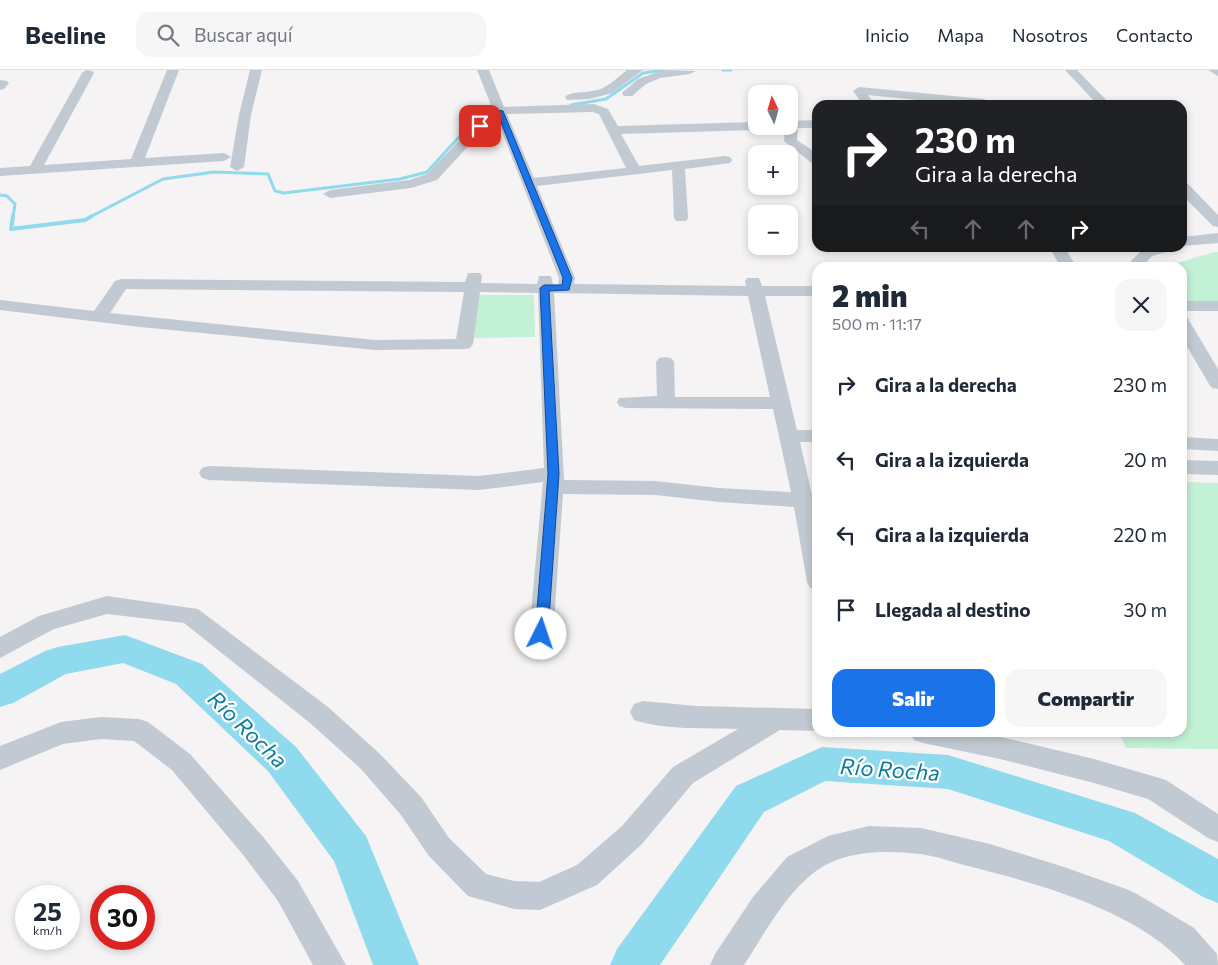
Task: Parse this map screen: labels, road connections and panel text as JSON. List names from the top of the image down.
{
  "water": ["Río Rocha"],
  "north": "top",
  "page": {
    "header": "Beeline",
    "search": "Buscar aquí",
    "nav": [
      "Inicio",
      "Mapa",
      "Nosotros",
      "Contacto"
    ],
    "map_buttons": ["+", "−"],
    "turn": ["230 m", "Gira a la derecha"],
    "heading": ["2 min", "500 m · 11:17"],
    "list": [
      {
        "name": "Gira a la derecha",
        "value": "230 m"
      },
      {
        "name": "Gira a la izquierda",
        "value": "20 m"
      },
      {
        "name": "Gira a la izquierda",
        "value": "220 m"
      },
      {
        "name": "Llegada al destino",
        "value": "30 m"
      }
    ],
    "buttons": ["Salir", "Compartir"],
    "speed": "25 km/h",
    "limit": "30"
  }
}
